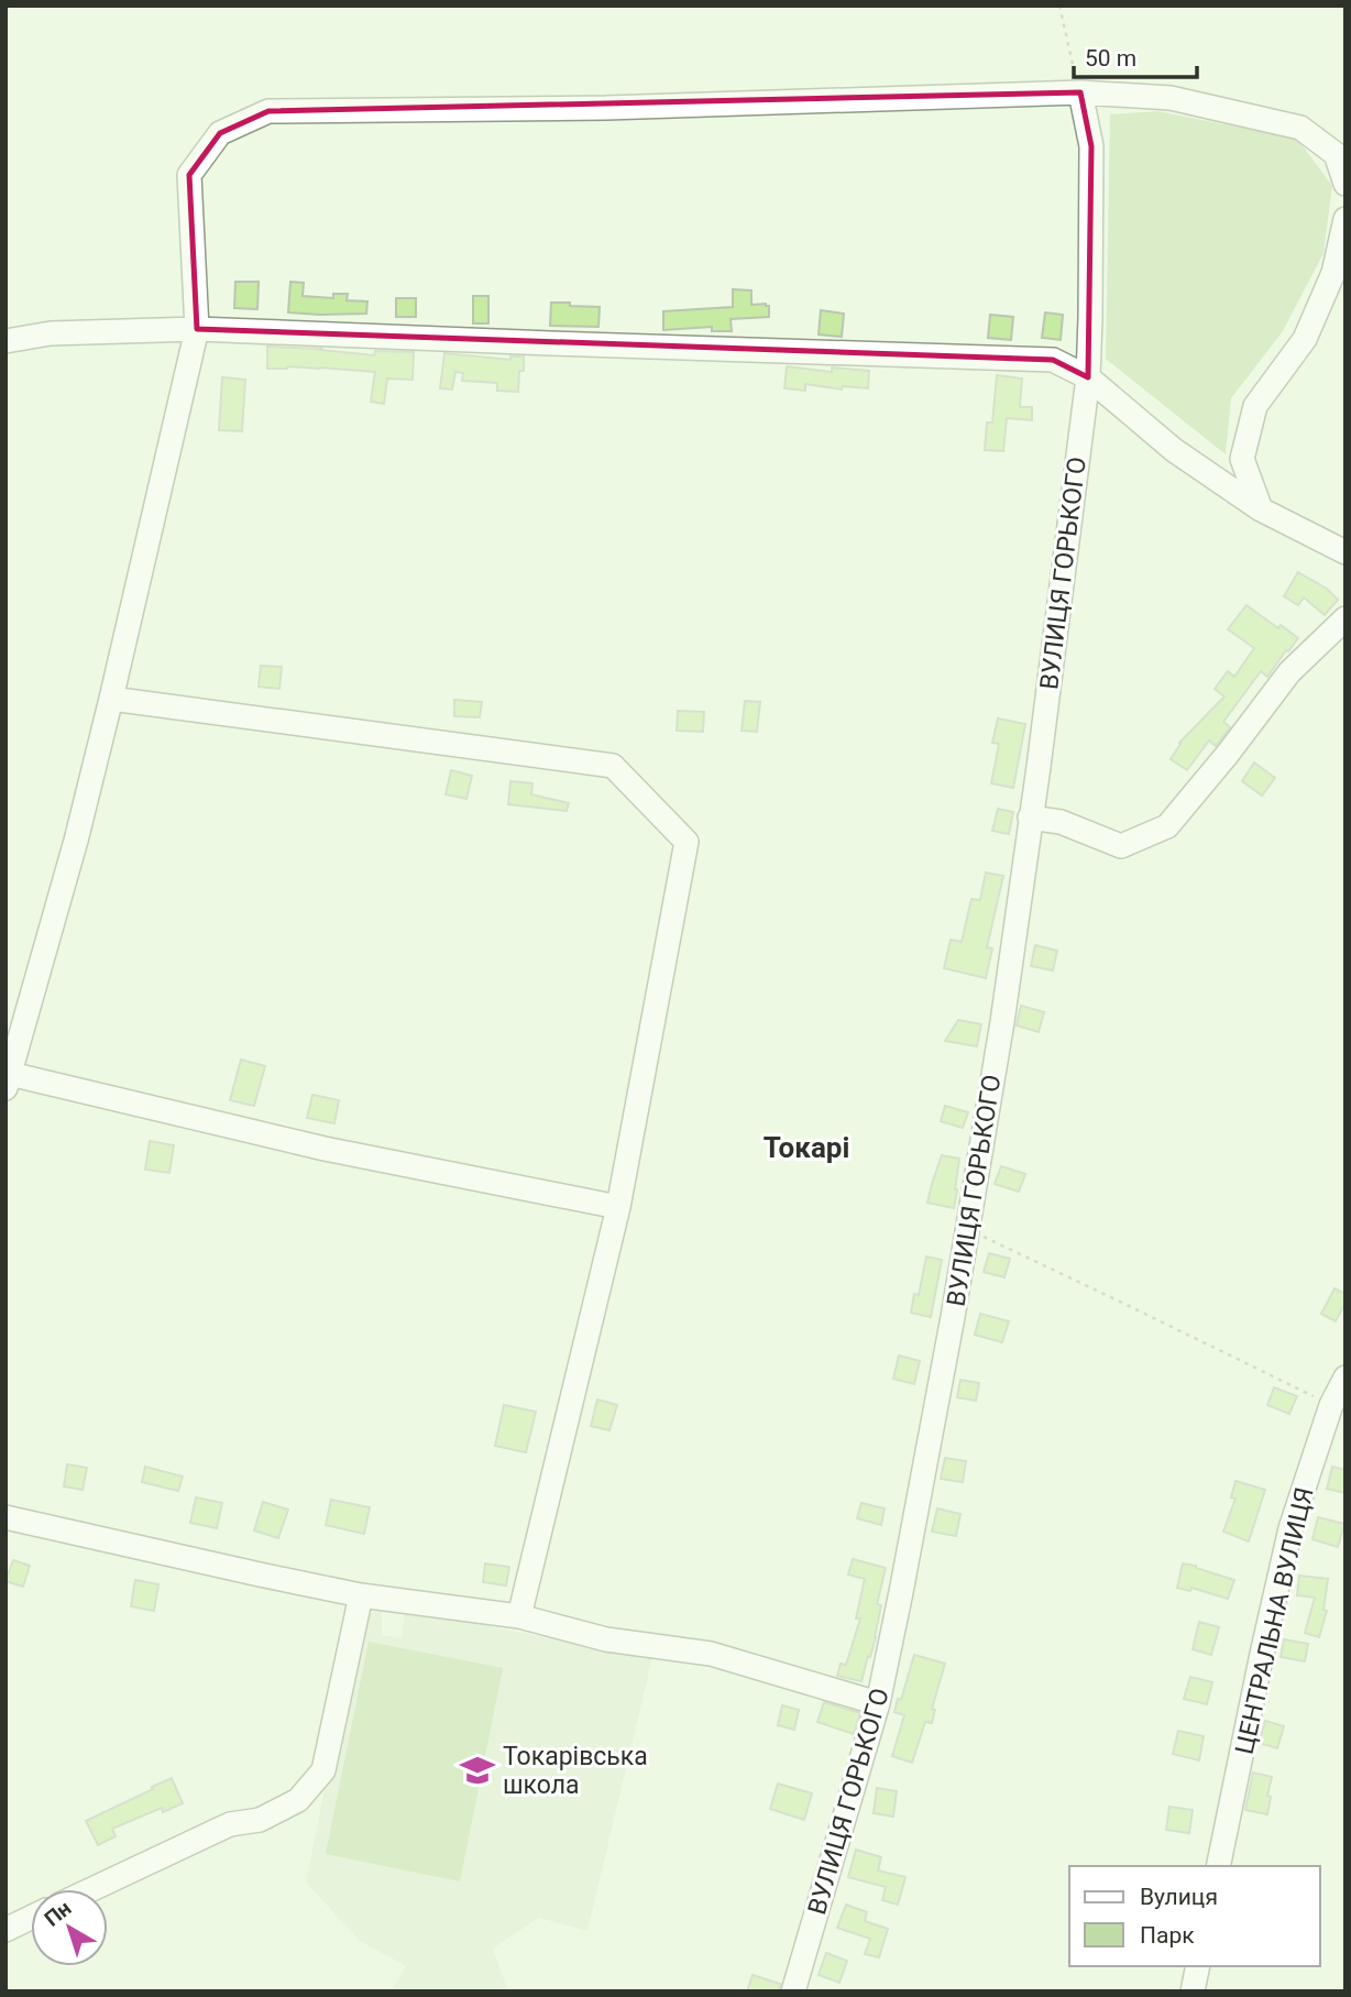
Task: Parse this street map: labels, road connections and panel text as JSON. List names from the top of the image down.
{
  "streets": {
    "street": ["ВУЛИЦЯ ГОРЬКОГО", "ЦЕНТРАЛЬНА ВУЛИЦЯ"]
  },
  "districts": ["Токарі"],
  "places": {
    "school or university": ["Токарівська школа"]
  },
  "legend": ["Вулиця", "Парк"],
  "scale_bar": "50 m",
  "north": "top left"
}
